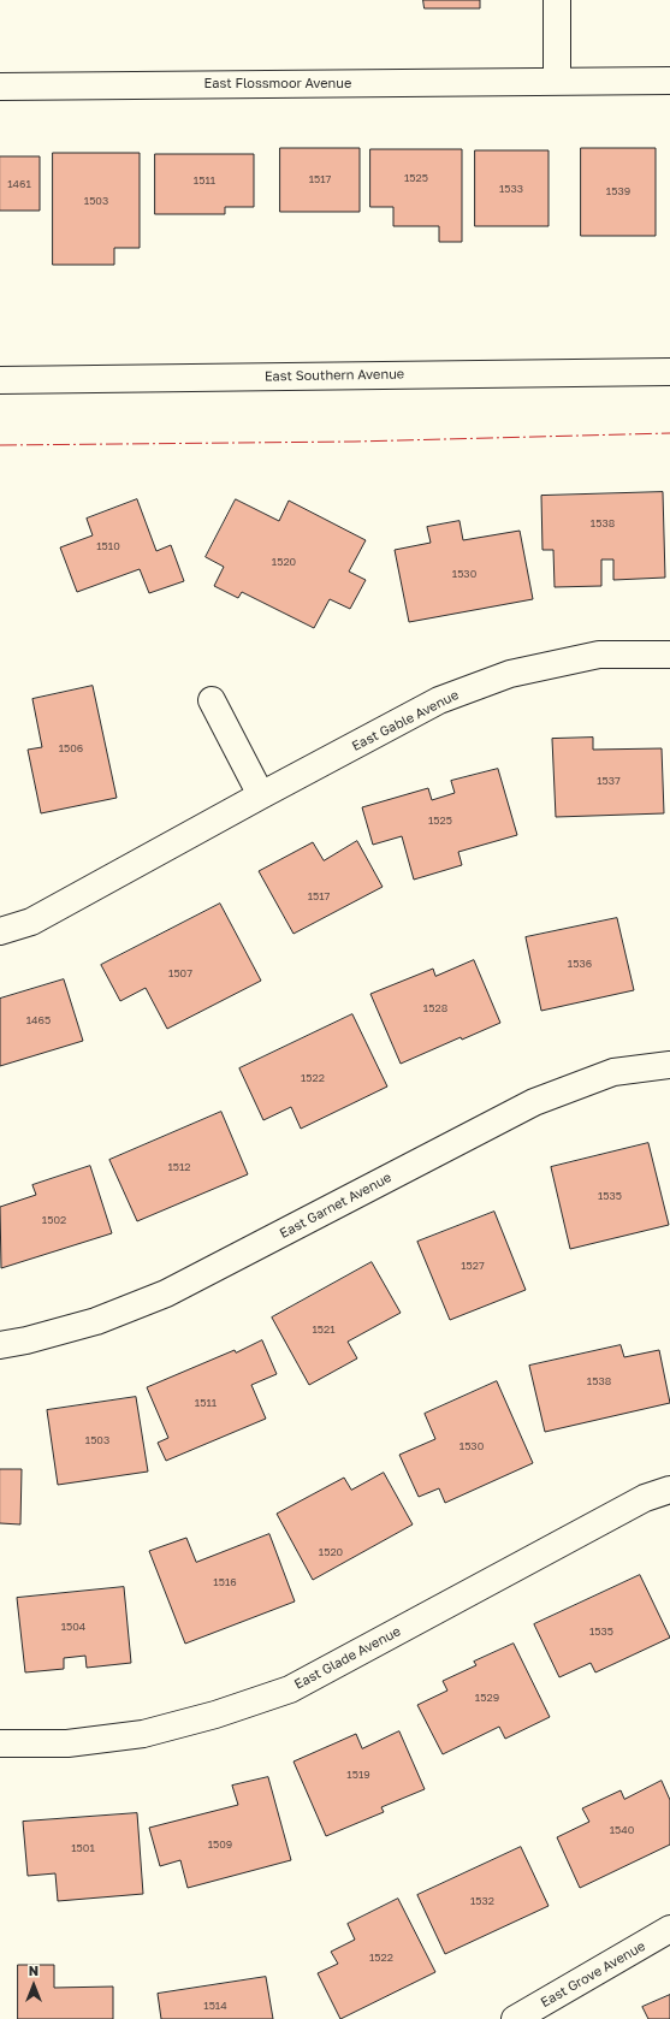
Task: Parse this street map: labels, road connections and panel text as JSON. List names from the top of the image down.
{
  "streets": {
    "street": [
      "East Flossmoor Avenue",
      "East Southern Avenue",
      "East Gable Avenue",
      "East Garnet Avenue",
      "East Glade Avenue",
      "East Grove Avenue"
    ]
  },
  "house_numbers": [
    "1525",
    "1517",
    "1511",
    "1461",
    "1533",
    "1539",
    "1503",
    "1538",
    "1510",
    "1520",
    "1530",
    "1506",
    "1537",
    "1525",
    "1517",
    "1536",
    "1507",
    "1528",
    "1465",
    "1522",
    "1512",
    "1535",
    "1502",
    "1527",
    "1521",
    "1538",
    "1511",
    "1503",
    "1530",
    "1520",
    "1516",
    "1504",
    "1535",
    "1529",
    "1519",
    "1540",
    "1509",
    "1501",
    "1532",
    "1522",
    "1514"
  ],
  "north": "top"
}
